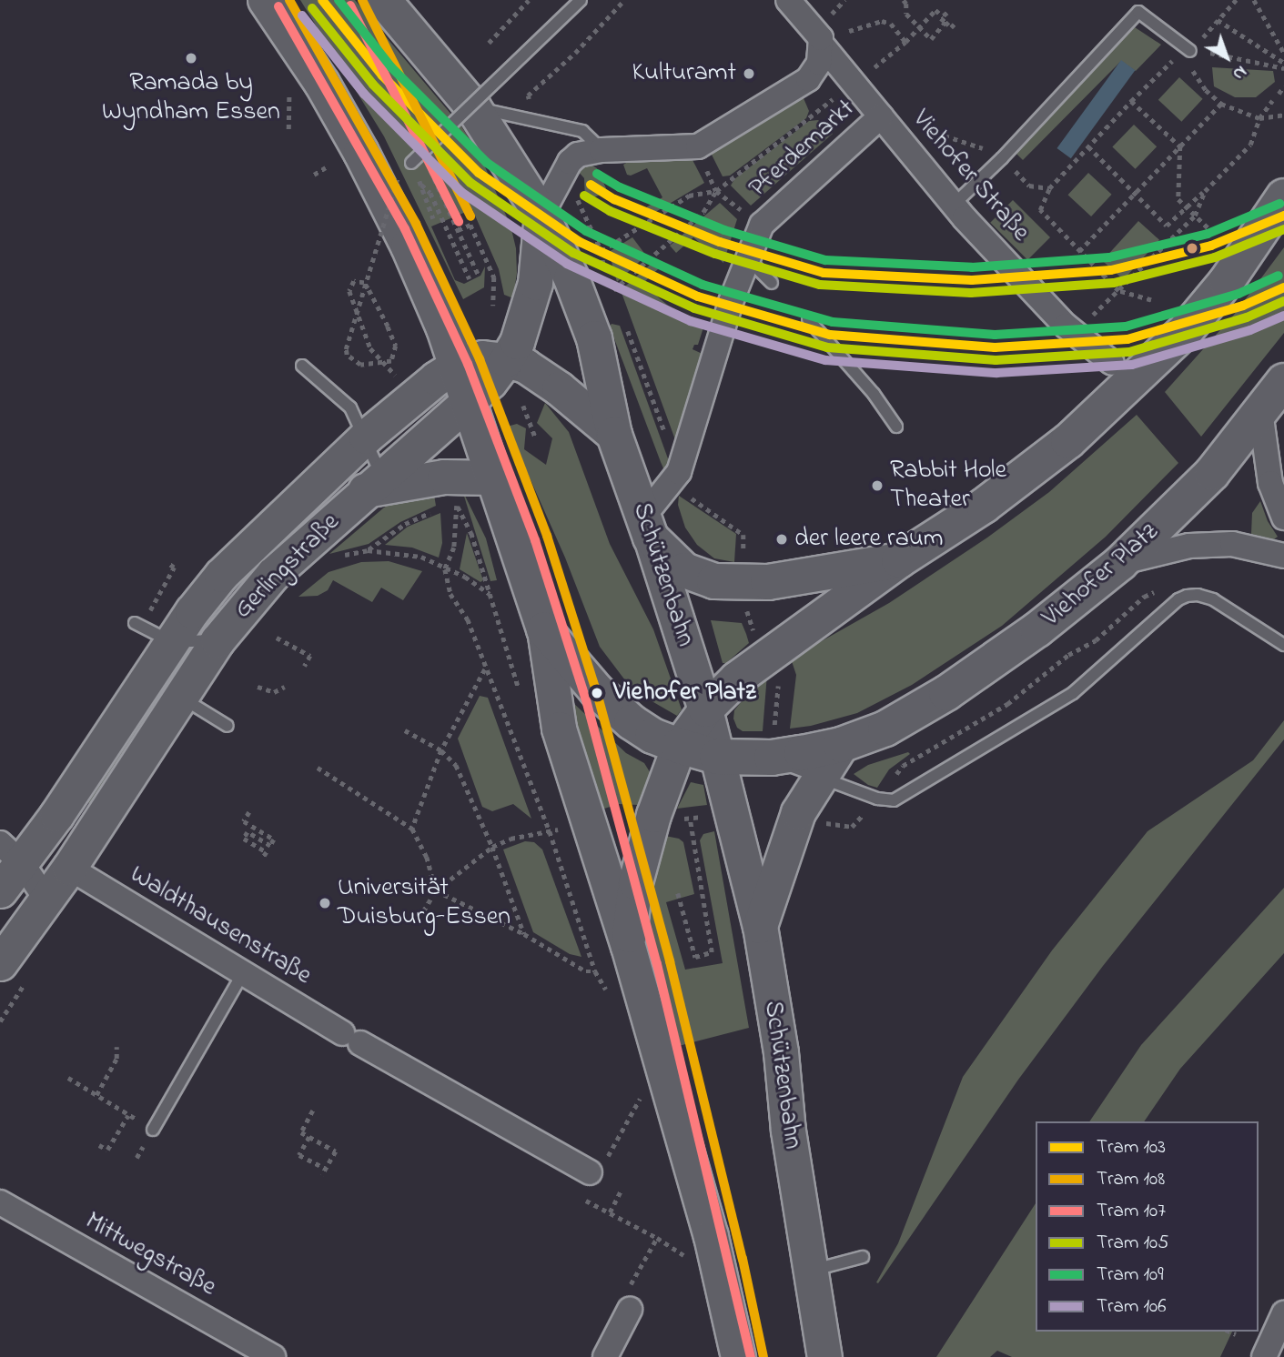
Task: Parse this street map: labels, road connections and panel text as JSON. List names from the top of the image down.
{
  "streets": {
    "main road": ["Gerlingstraße", "Schützenbahn", "Viehofer Platz"],
    "street": [
      "Pferdemarkt",
      "Viehofer Straße",
      "Waldthausenstraße",
      "Mittwegstraße"
    ]
  },
  "crossings": [
    ["Pferdemarkt", "Viehofer Straße"],
    ["Pferdemarkt", "Gerlingstraße"],
    ["Pferdemarkt", "Schützenbahn"],
    ["Gerlingstraße", "Schützenbahn"],
    ["Gerlingstraße", "Waldthausenstraße"],
    ["Schützenbahn", "Viehofer Platz"]
  ],
  "places": [
    "Ramada by Wyndham Essen",
    "Kulturamt",
    "Rabbit Hole Theater",
    "der leere raum",
    "Viehofer Platz",
    "Universität Duisburg-Essen"
  ],
  "lines": [
    "tram line 103",
    "tram line 108",
    "tram line 109",
    "tram line 107",
    "tram line 105",
    "tram line 106"
  ],
  "legend": [
    "Tram 103",
    "Tram 108",
    "Tram 107",
    "Tram 105",
    "Tram 109",
    "Tram 106"
  ],
  "north": "bottom right"
}
